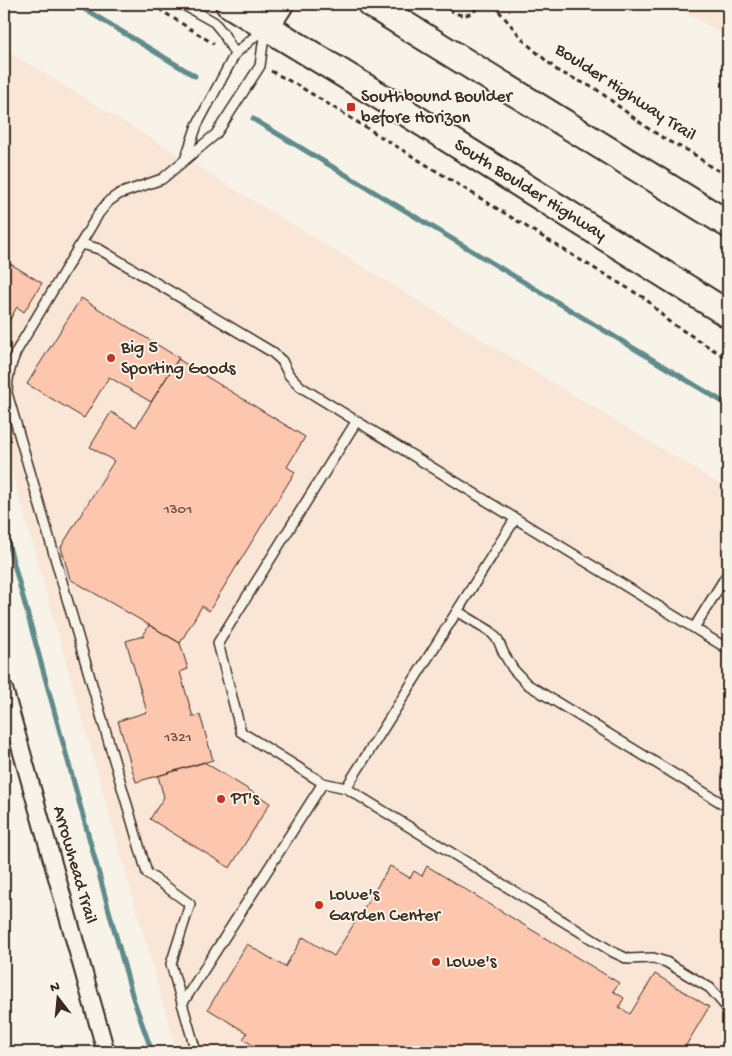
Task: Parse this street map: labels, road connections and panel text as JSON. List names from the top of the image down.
{
  "streets": {
    "main road": ["South Boulder Highway"],
    "street": ["Arrowhead Trail"],
    "path": ["Boulder Highway Trail"]
  },
  "places": {
    "transit": ["Southbound Boulder before Horizon"],
    "other": [
      "Big 5 Sporting Goods",
      "PT's",
      "Lowe's Garden Center",
      "Lowe's"
    ]
  },
  "house_numbers": ["1301", "1321"],
  "north": "top"
}
